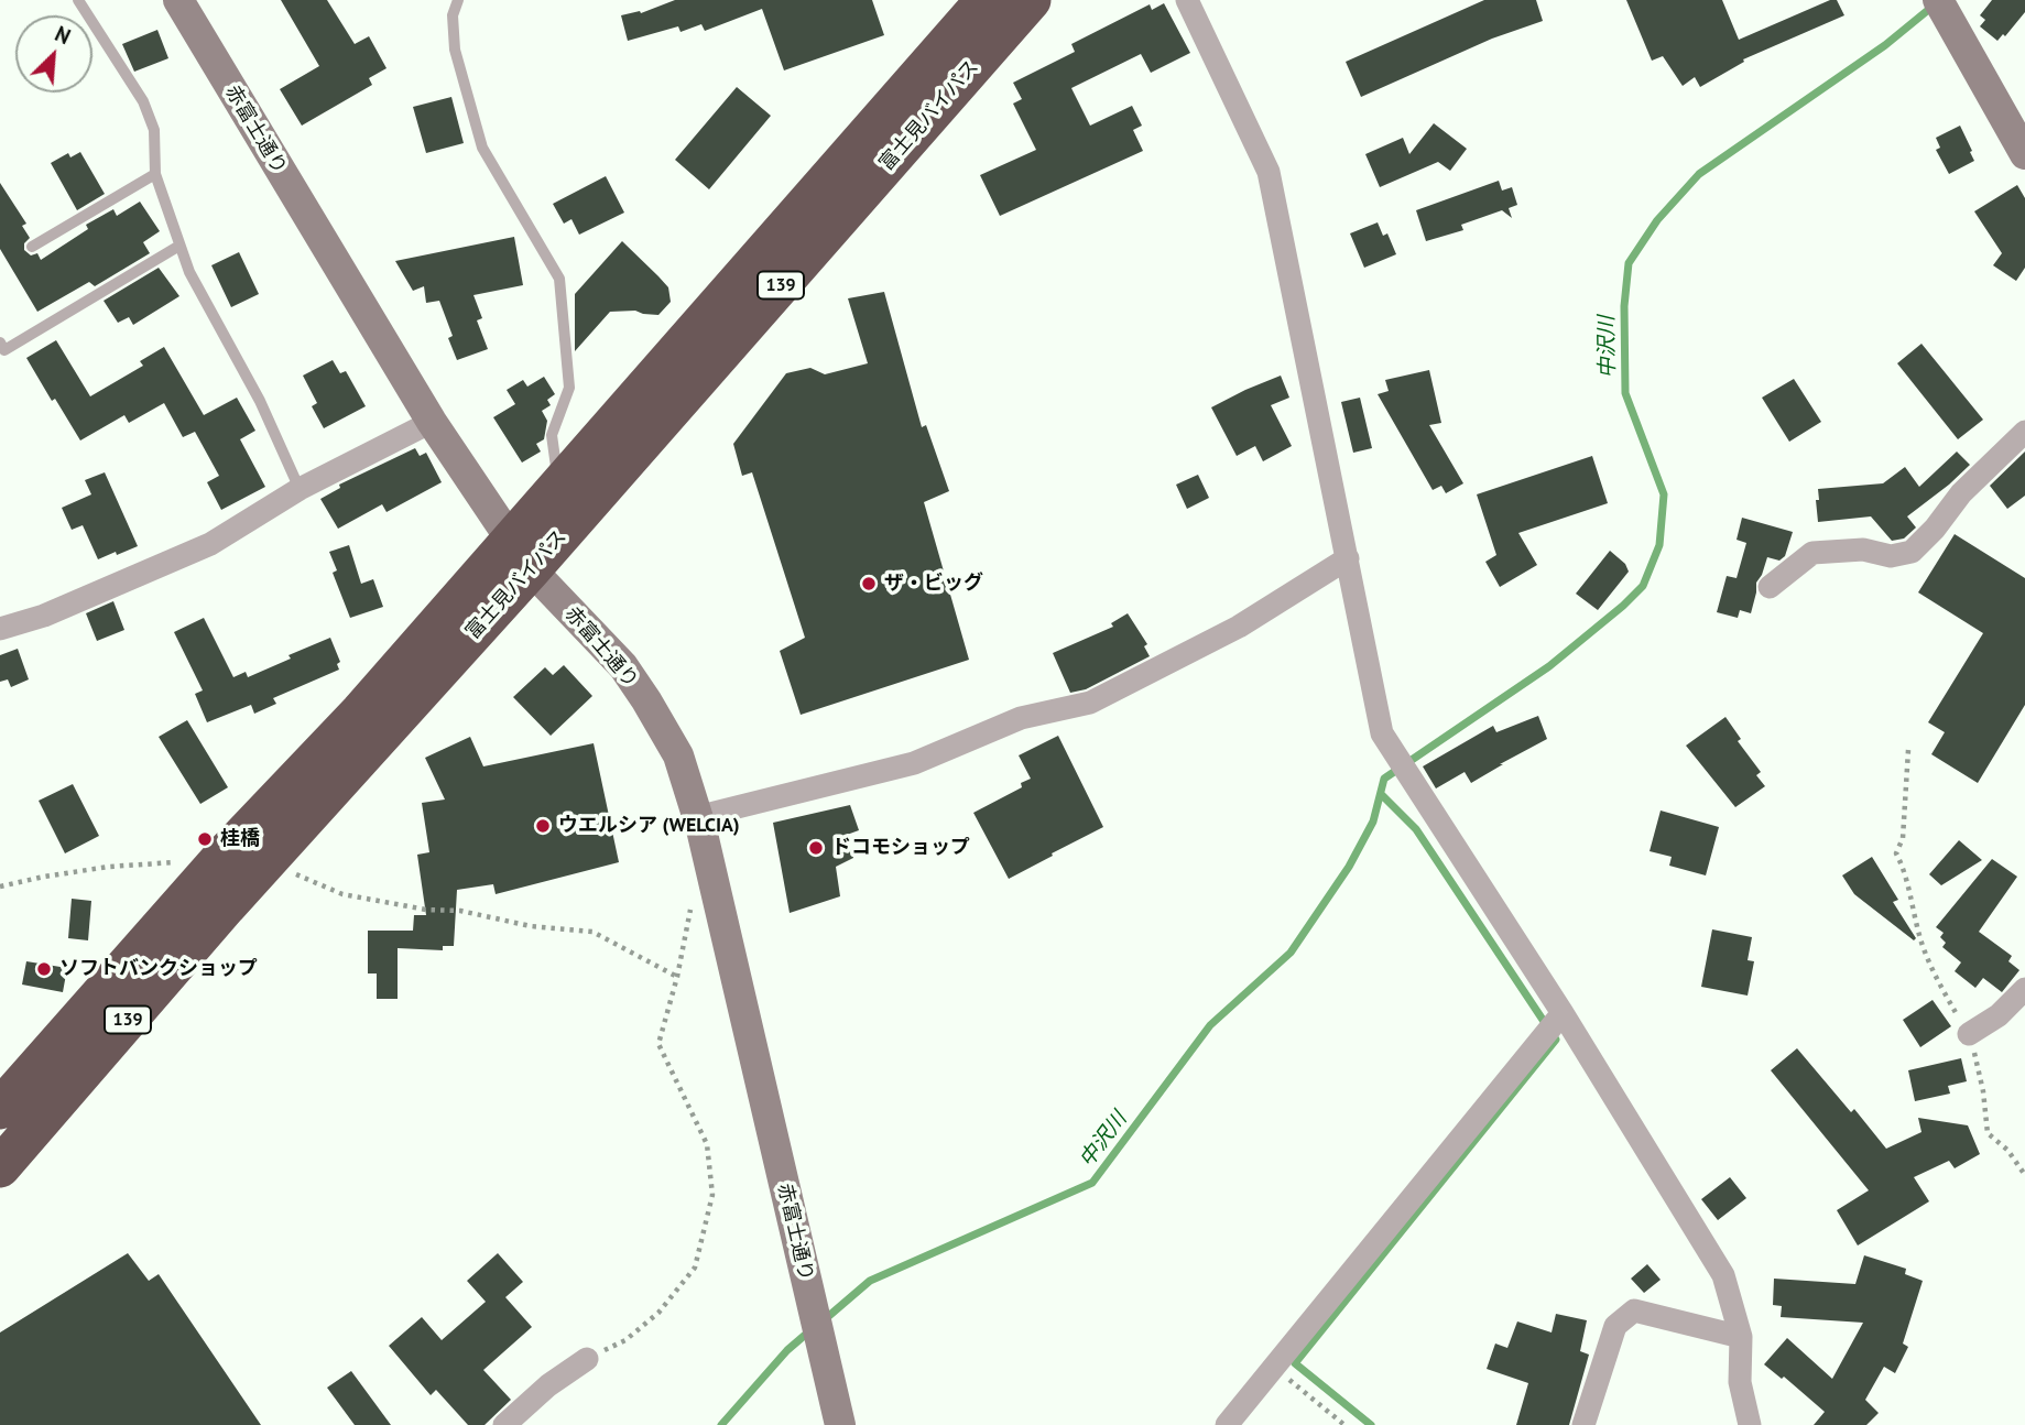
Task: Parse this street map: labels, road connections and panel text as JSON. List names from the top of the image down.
{
  "streets": {
    "highway": ["富士見バイパス", "139"],
    "street": ["赤富士通り"]
  },
  "crossings": [
    ["富士見バイパス", "赤富士通り"]
  ],
  "water": ["中沢川"],
  "places": [
    "ザ・ビッグ",
    "ウエルシア (WELCIA)",
    "桂橋",
    "ドコモショップ",
    "ソフトバンクショップ"
  ],
  "north": "top right"
}
